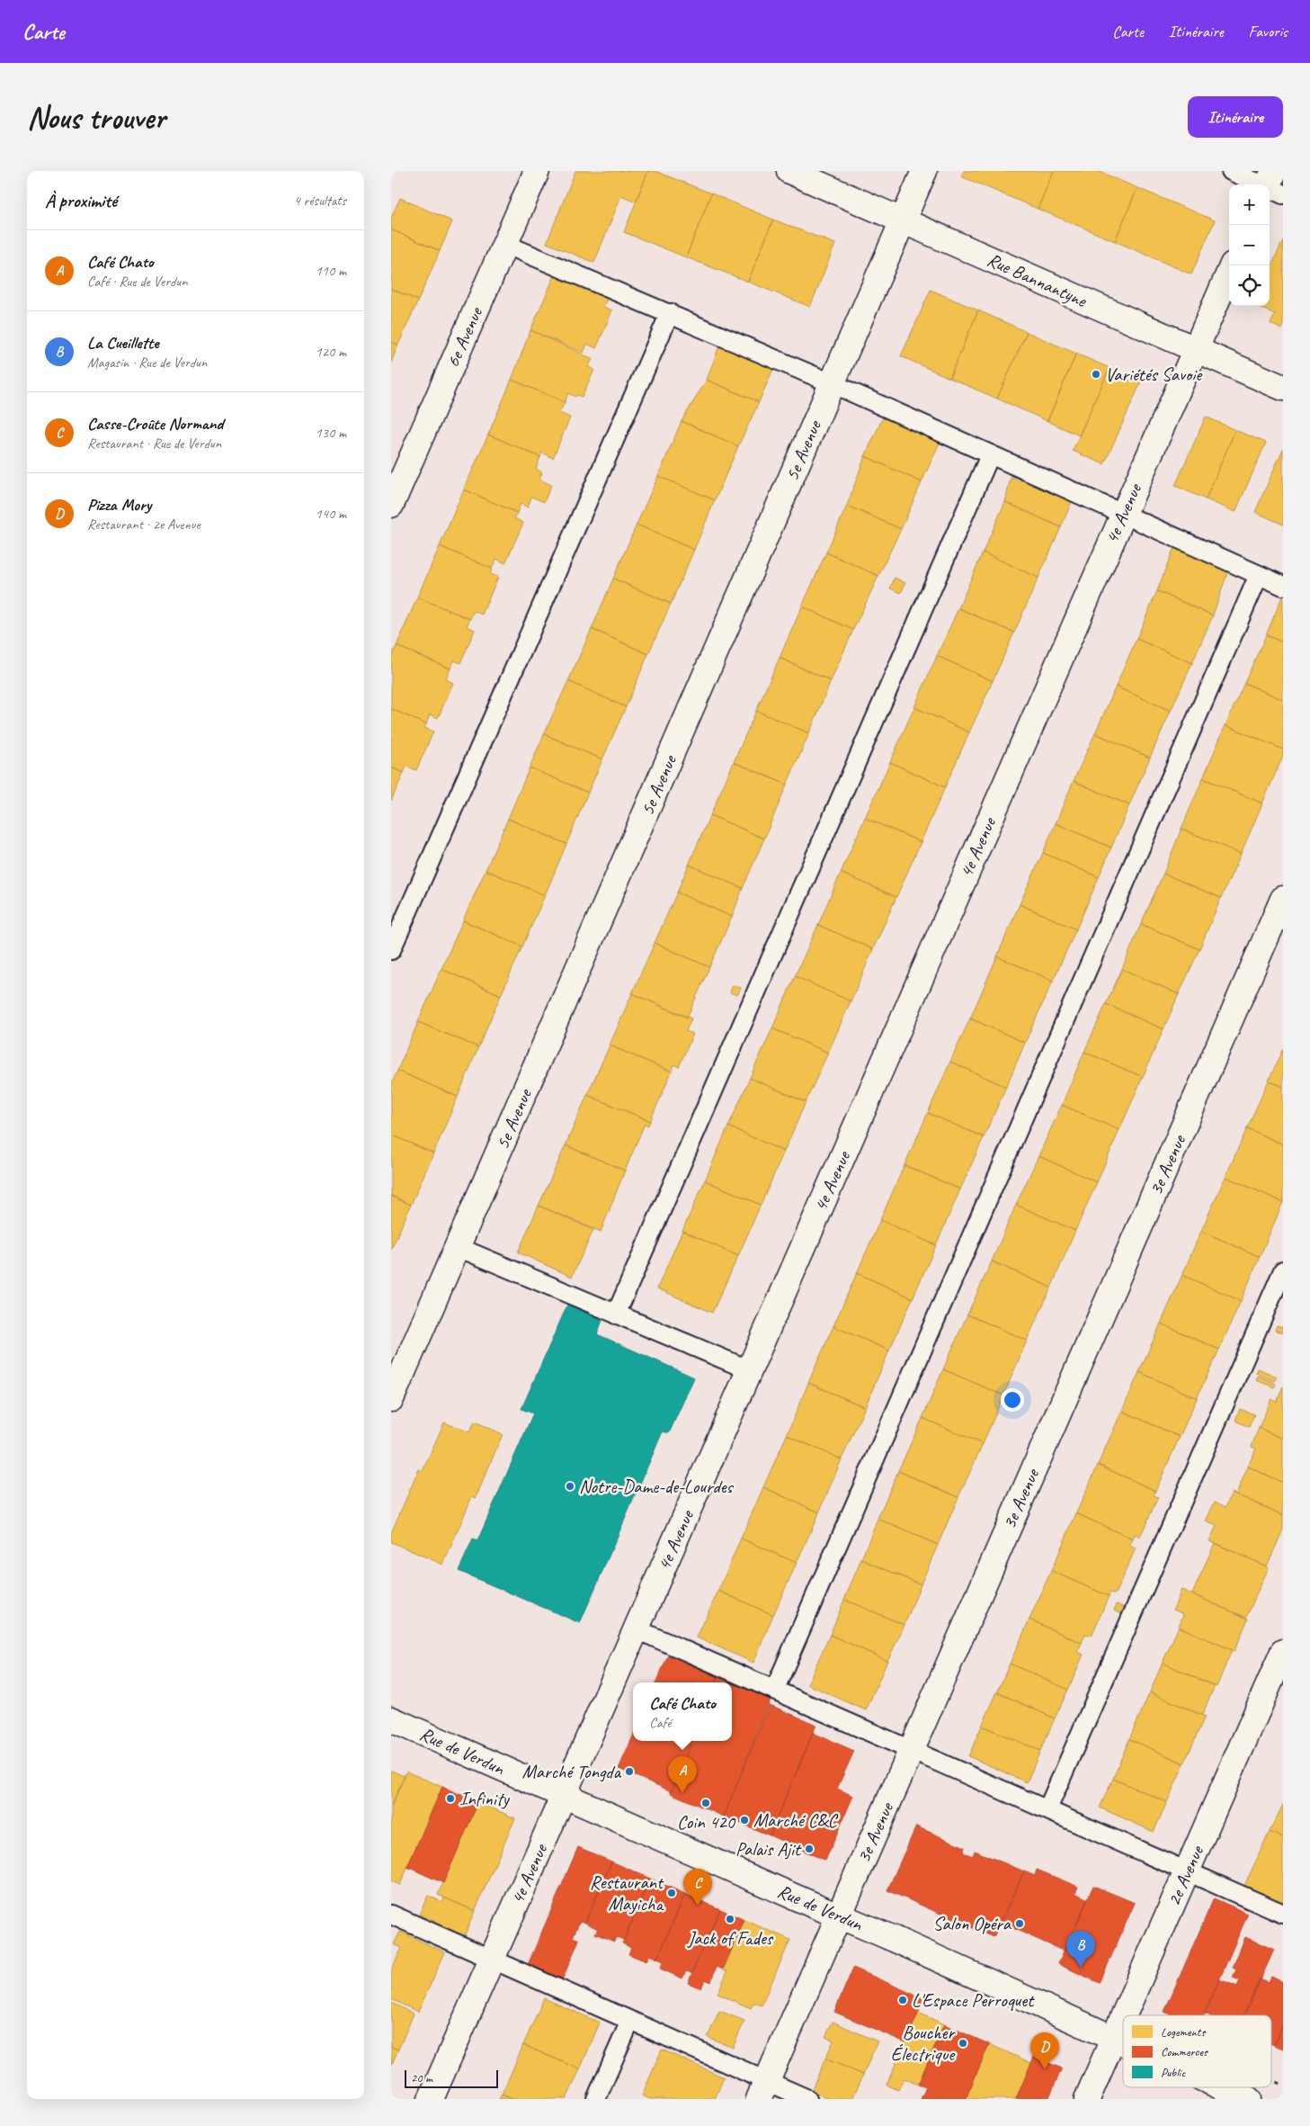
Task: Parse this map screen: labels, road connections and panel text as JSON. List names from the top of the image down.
{
  "streets": {
    "street": [
      "Rue Bannantyne",
      "6e Avenue",
      "5e Avenue",
      "4e Avenue",
      "3e Avenue",
      "Rue de Verdun",
      "2e Avenue"
    ]
  },
  "crossings": [
    ["Rue Bannantyne", "5e Avenue"],
    ["Rue Bannantyne", "4e Avenue"],
    ["4e Avenue", "Rue de Verdun"],
    ["3e Avenue", "Rue de Verdun"],
    ["Rue de Verdun", "2e Avenue"]
  ],
  "places": [
    "Variétés Savoie",
    "Notre-Dame-de-Lourdes",
    "Marché Tongda",
    "Infinity",
    "Coin 420",
    "Marché C&C",
    "Palais Ajit",
    "Restaurant Mayicha",
    "Jack of Fades",
    "Salon Opéra",
    "L'Espace Perroquet",
    "Boucher Électrique"
  ],
  "legend": ["Logements", "Commerces", "Public"],
  "scale_bar": "20 m",
  "page": {
    "header": "Carte",
    "nav": ["Carte", "Itinéraire", "Favoris"],
    "buttons": "Itinéraire",
    "title": "Nous trouver",
    "heading": ["À proximité", "4 résultats"],
    "map_buttons": ["+", "−"],
    "list": [
      {
        "mark": "A",
        "name": "Café Chato",
        "note": "Café · Rue de Verdun",
        "value": "110 m"
      },
      {
        "mark": "B",
        "name": "La Cueillette",
        "note": "Magasin · Rue de Verdun",
        "value": "120 m"
      },
      {
        "mark": "C",
        "name": "Casse-Croûte Normand",
        "note": "Restaurant · Rue de Verdun",
        "value": "130 m"
      },
      {
        "mark": "D",
        "name": "Pizza Mory",
        "note": "Restaurant · 2e Avenue",
        "value": "140 m"
      }
    ],
    "popup": ["Café Chato", "Café"],
    "pins": [
      "A",
      "C",
      "B",
      "D"
    ],
    "scale": "20 m"
  }
}
